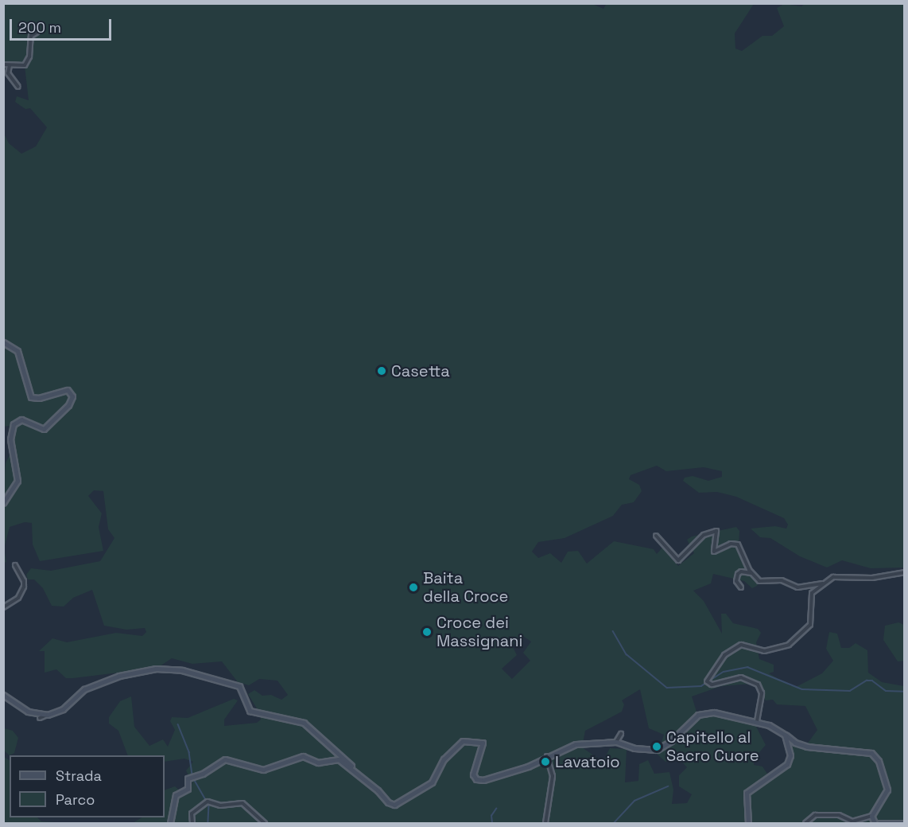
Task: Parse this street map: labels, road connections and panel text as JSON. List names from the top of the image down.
{
  "places": [
    "Casetta",
    "Baita della Croce",
    "Croce dei Massignani",
    "Capitello al Sacro Cuore",
    "Lavatoio"
  ],
  "legend": ["Strada", "Parco"],
  "scale_bar": "200 m"
}
